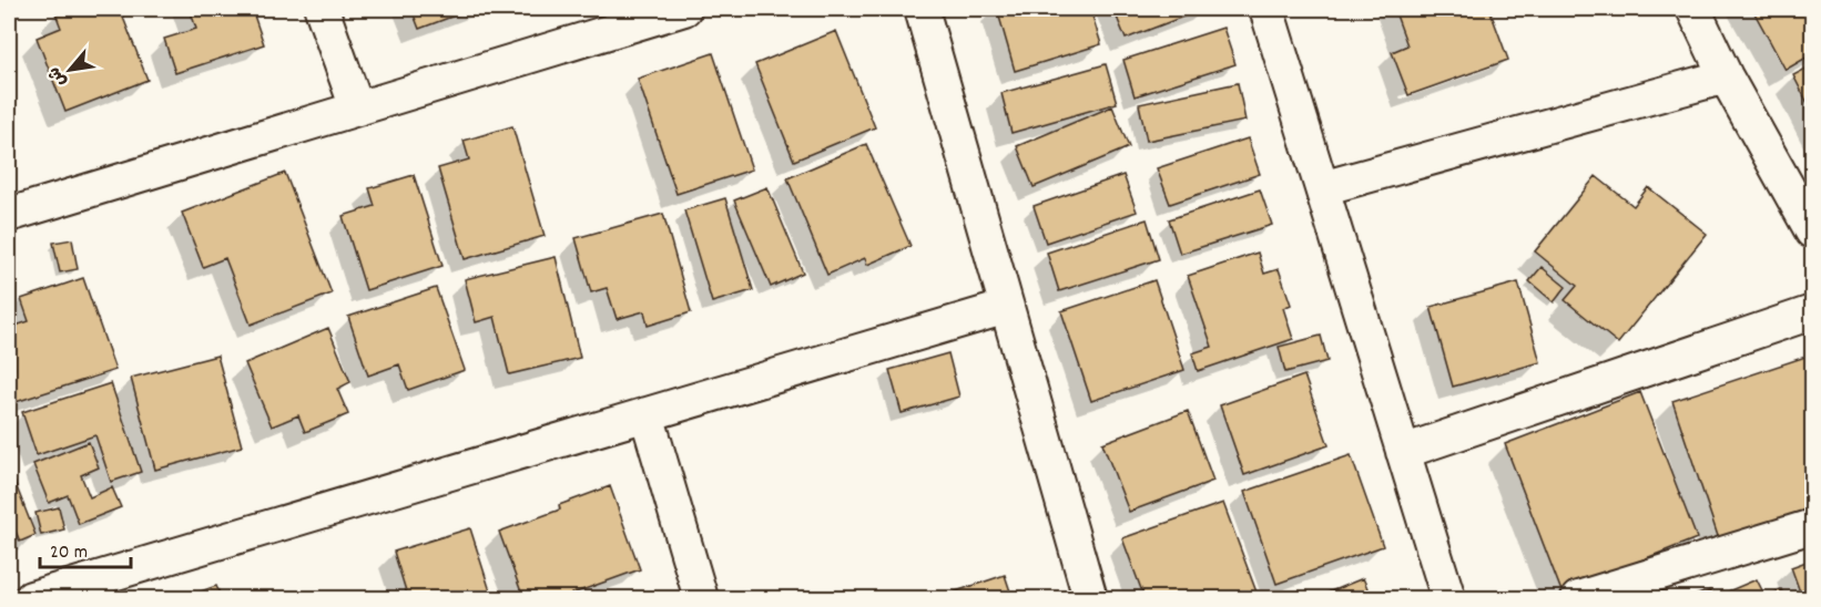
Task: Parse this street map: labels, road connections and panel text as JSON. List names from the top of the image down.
{
  "scale_bar": "20 m",
  "north": "bottom left"
}
